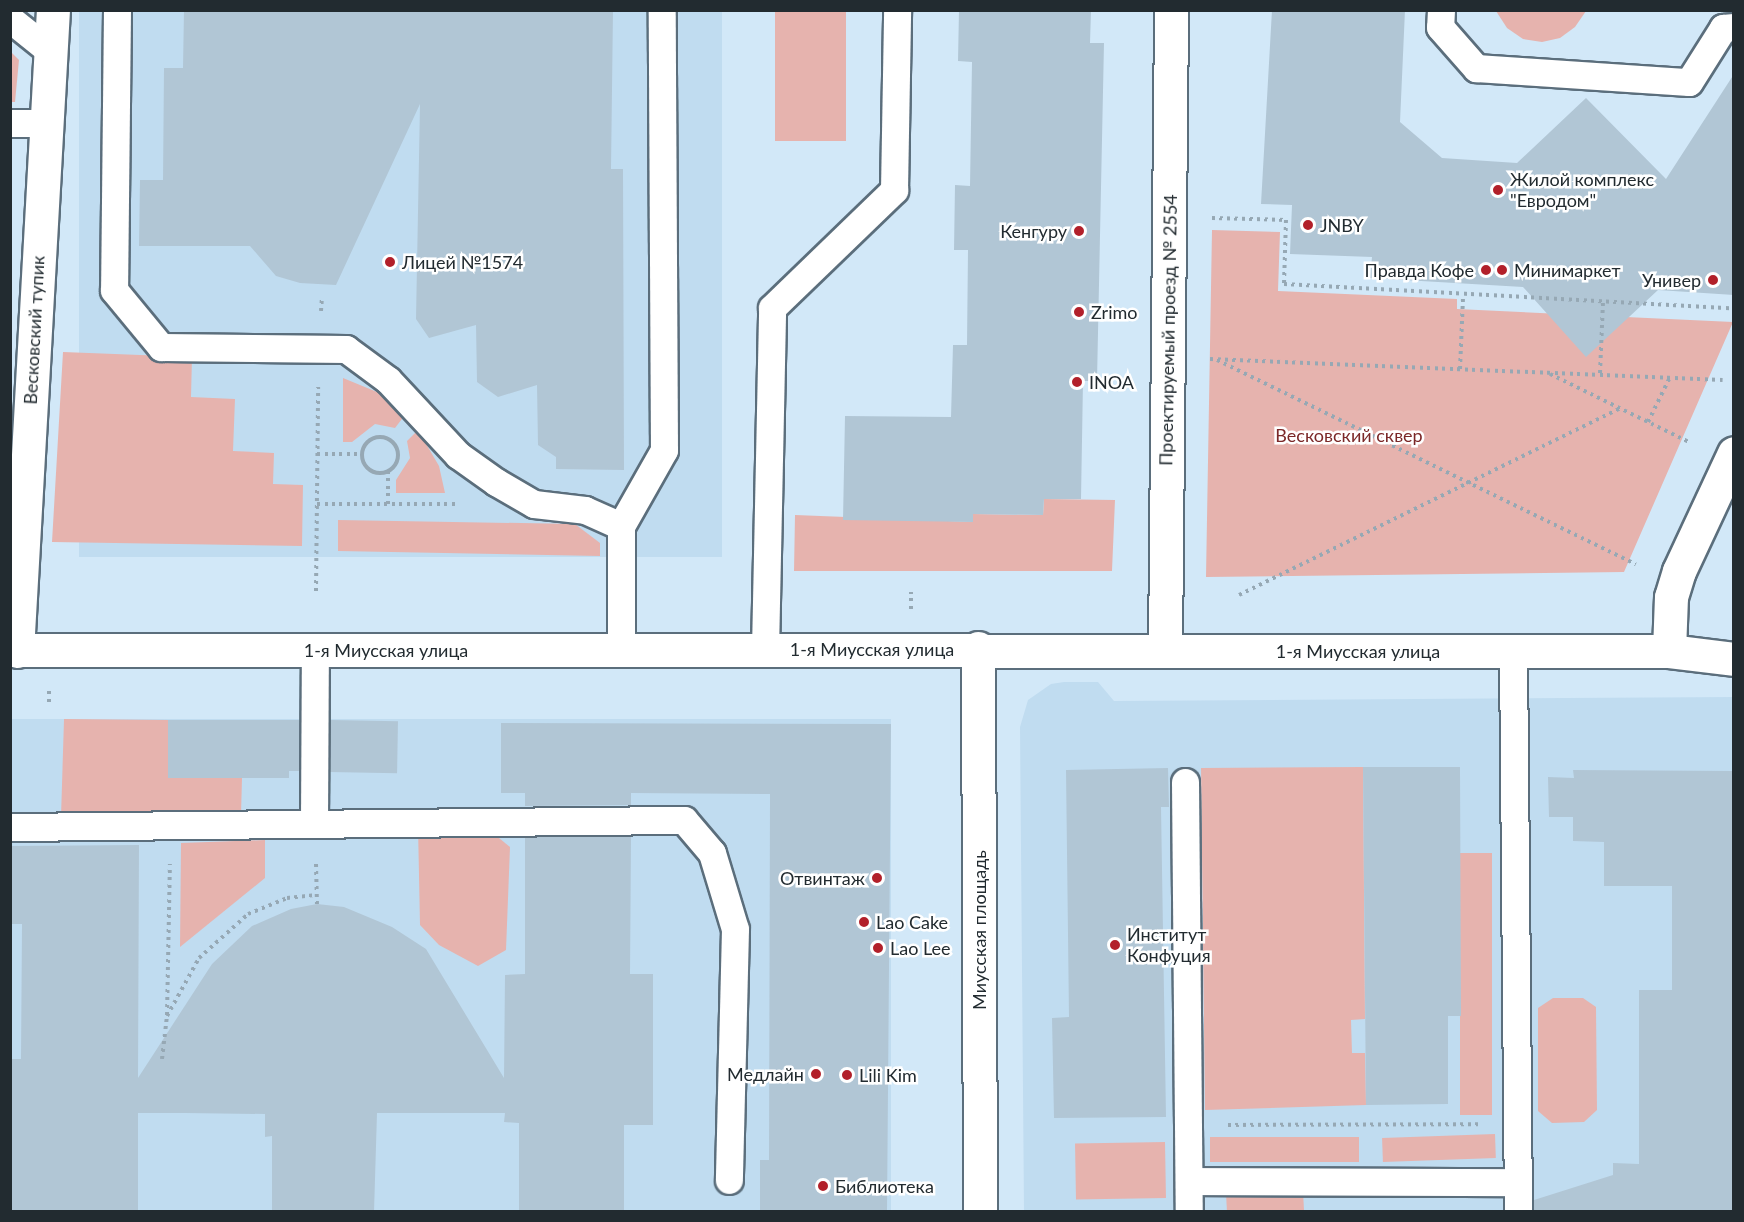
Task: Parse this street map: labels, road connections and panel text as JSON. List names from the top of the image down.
{
  "streets": {
    "street": [
      "Весковский тупик",
      "Проектируемый проезд № 2554",
      "1-я Миусская улица",
      "Миусская площадь"
    ]
  },
  "crossings": [
    ["Весковский тупик", "1-я Миусская улица"],
    ["Проектируемый проезд № 2554", "1-я Миусская улица"],
    ["1-я Миусская улица", "Миусская площадь"]
  ],
  "parks": ["Весковский сквер"],
  "places": [
    "Жилой комплекс \"Евродом\"",
    "JNBY",
    "Кенгуру",
    "Лицей №1574",
    "Правда Кофе",
    "Минимаркет",
    "Универ",
    "Zrimo",
    "INOA",
    "Отвинтаж",
    "Lao Cake",
    "Институт Конфуция",
    "Lao Lee",
    "Медлайн",
    "Lili Kim",
    "Библиотека"
  ]
}
